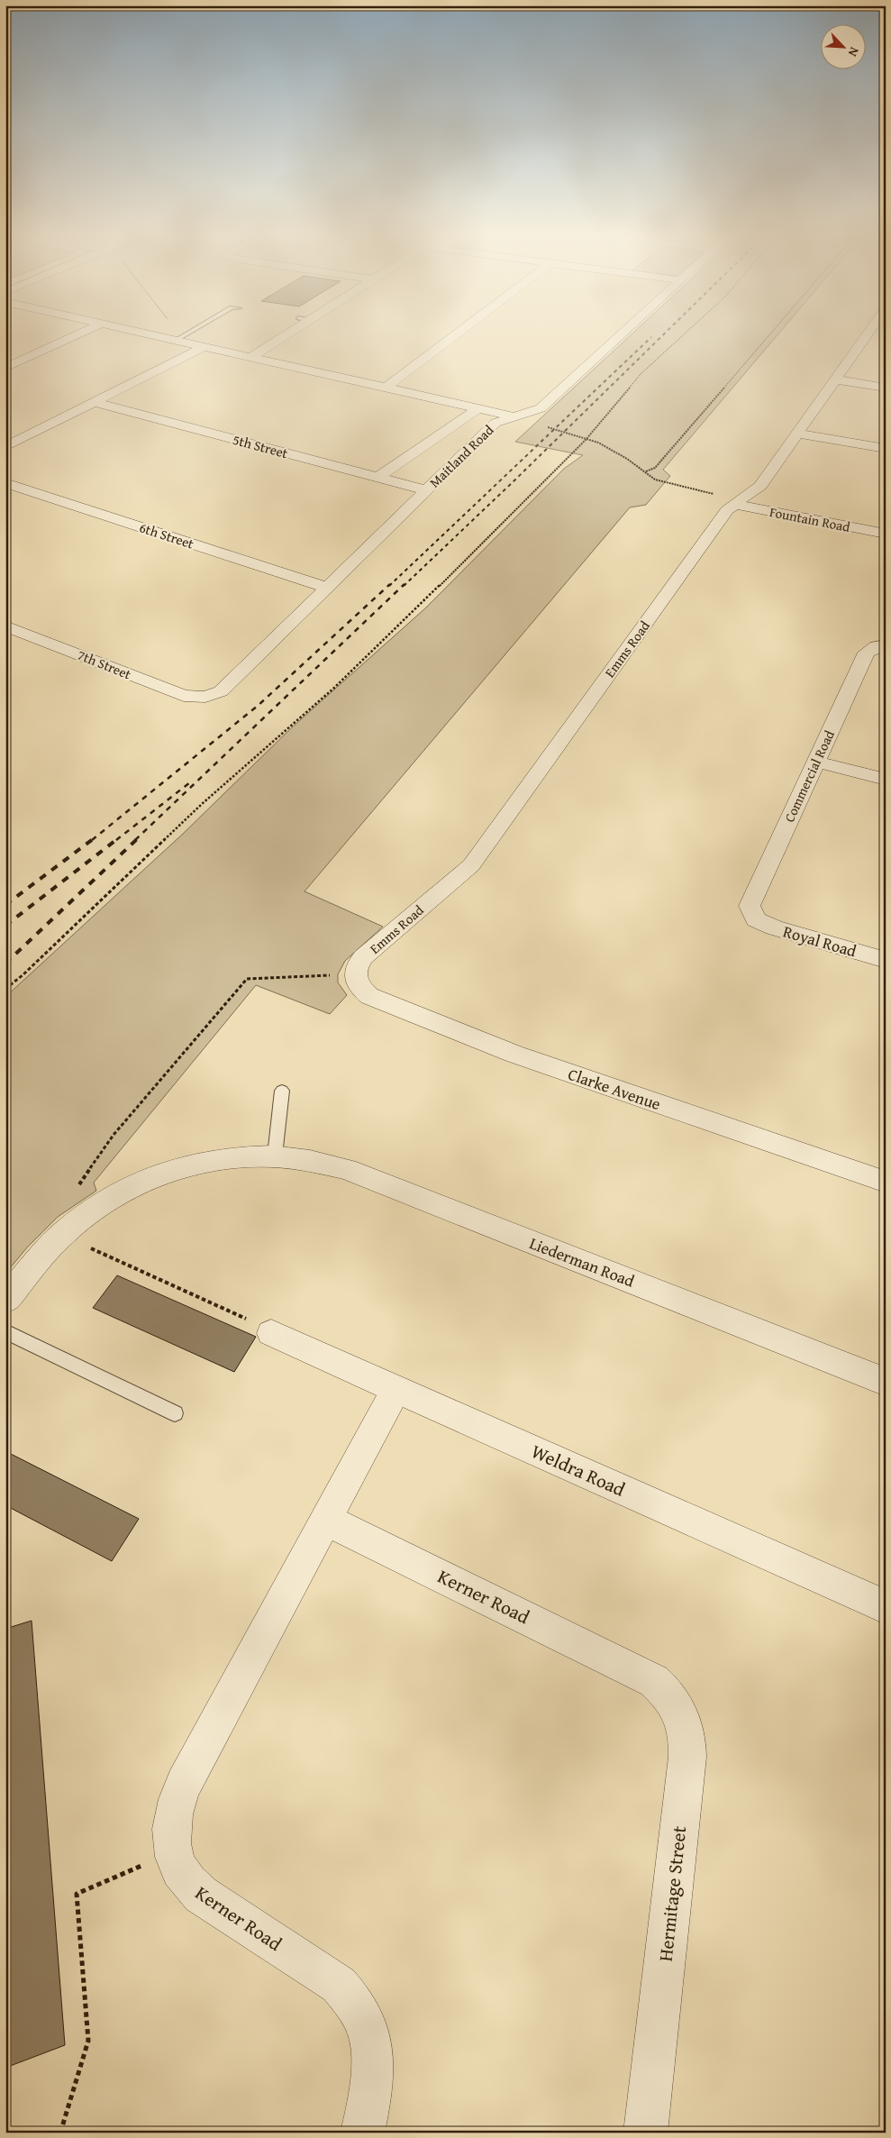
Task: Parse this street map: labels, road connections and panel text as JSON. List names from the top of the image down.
{
  "streets": {
    "street": [
      "5th Street",
      "Maitland Road",
      "Fountain Road",
      "6th Street",
      "Emms Road",
      "7th Street",
      "Commercial Road",
      "Royal Road",
      "Clarke Avenue",
      "Liederman Road",
      "Weldra Road",
      "Kerner Road",
      "Hermitage Street"
    ]
  },
  "crossings": [
    ["5th Street", "Maitland Road"],
    ["Maitland Road", "6th Street"],
    ["Maitland Road", "7th Street"],
    ["Fountain Road", "Emms Road"],
    ["Emms Road", "Clarke Avenue"],
    ["Commercial Road", "Royal Road"],
    ["Weldra Road", "Kerner Road"],
    ["Kerner Road", "Hermitage Street"]
  ],
  "north": "bottom right"
}
